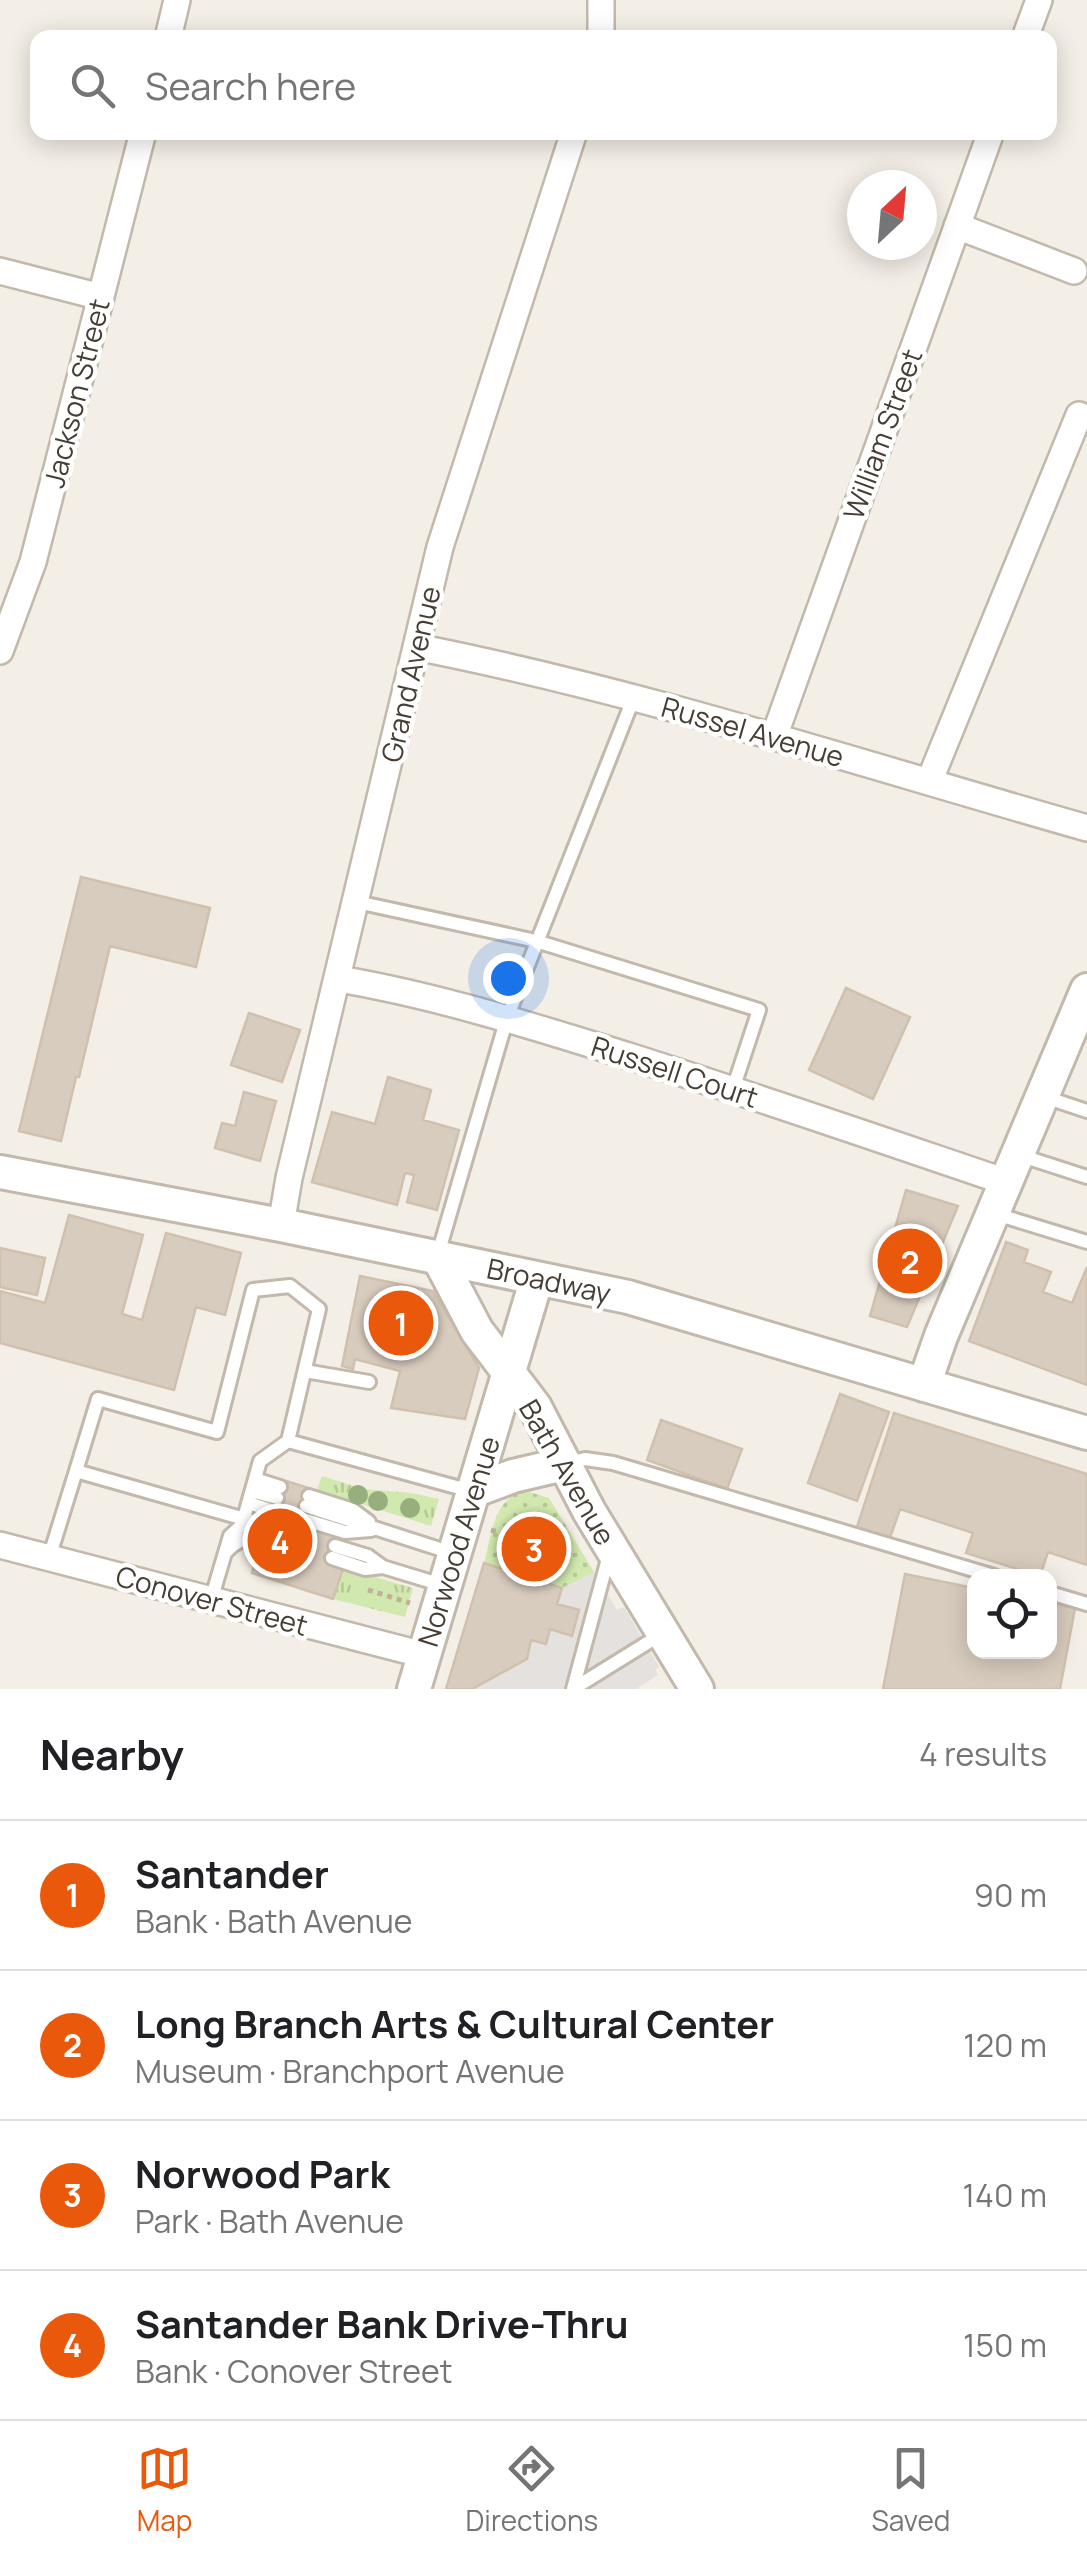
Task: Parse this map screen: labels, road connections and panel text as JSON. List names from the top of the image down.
{
  "streets": {
    "street": [
      "Jackson Street",
      "William Street",
      "Grand Avenue",
      "Russel Avenue",
      "Russell Court",
      "Broadway",
      "Bath Avenue",
      "Norwood Avenue",
      "Conover Street"
    ]
  },
  "crossings": [
    ["William Street", "Russel Avenue"],
    ["Grand Avenue", "Russel Avenue"],
    ["Grand Avenue", "Russell Court"],
    ["Grand Avenue", "Broadway"],
    ["Broadway", "Bath Avenue"],
    ["Broadway", "Norwood Avenue"],
    ["Bath Avenue", "Norwood Avenue"],
    ["Norwood Avenue", "Conover Street"]
  ],
  "north": "top right",
  "page": {
    "search": "Search here",
    "pins": [
      "2",
      "1",
      "4",
      "3"
    ],
    "heading": ["Nearby", "4 results"],
    "list": [
      {
        "mark": "1",
        "name": "Santander",
        "note": "Bank · Bath Avenue",
        "value": "90 m"
      },
      {
        "mark": "2",
        "name": "Long Branch Arts & Cultural Center",
        "note": "Museum · Branchport Avenue",
        "value": "120 m"
      },
      {
        "mark": "3",
        "name": "Norwood Park",
        "note": "Park · Bath Avenue",
        "value": "140 m"
      },
      {
        "mark": "4",
        "name": "Santander Bank Drive-Thru",
        "note": "Bank · Conover Street",
        "value": "150 m"
      }
    ],
    "nav": ["Map", "Directions", "Saved"]
  }
}
